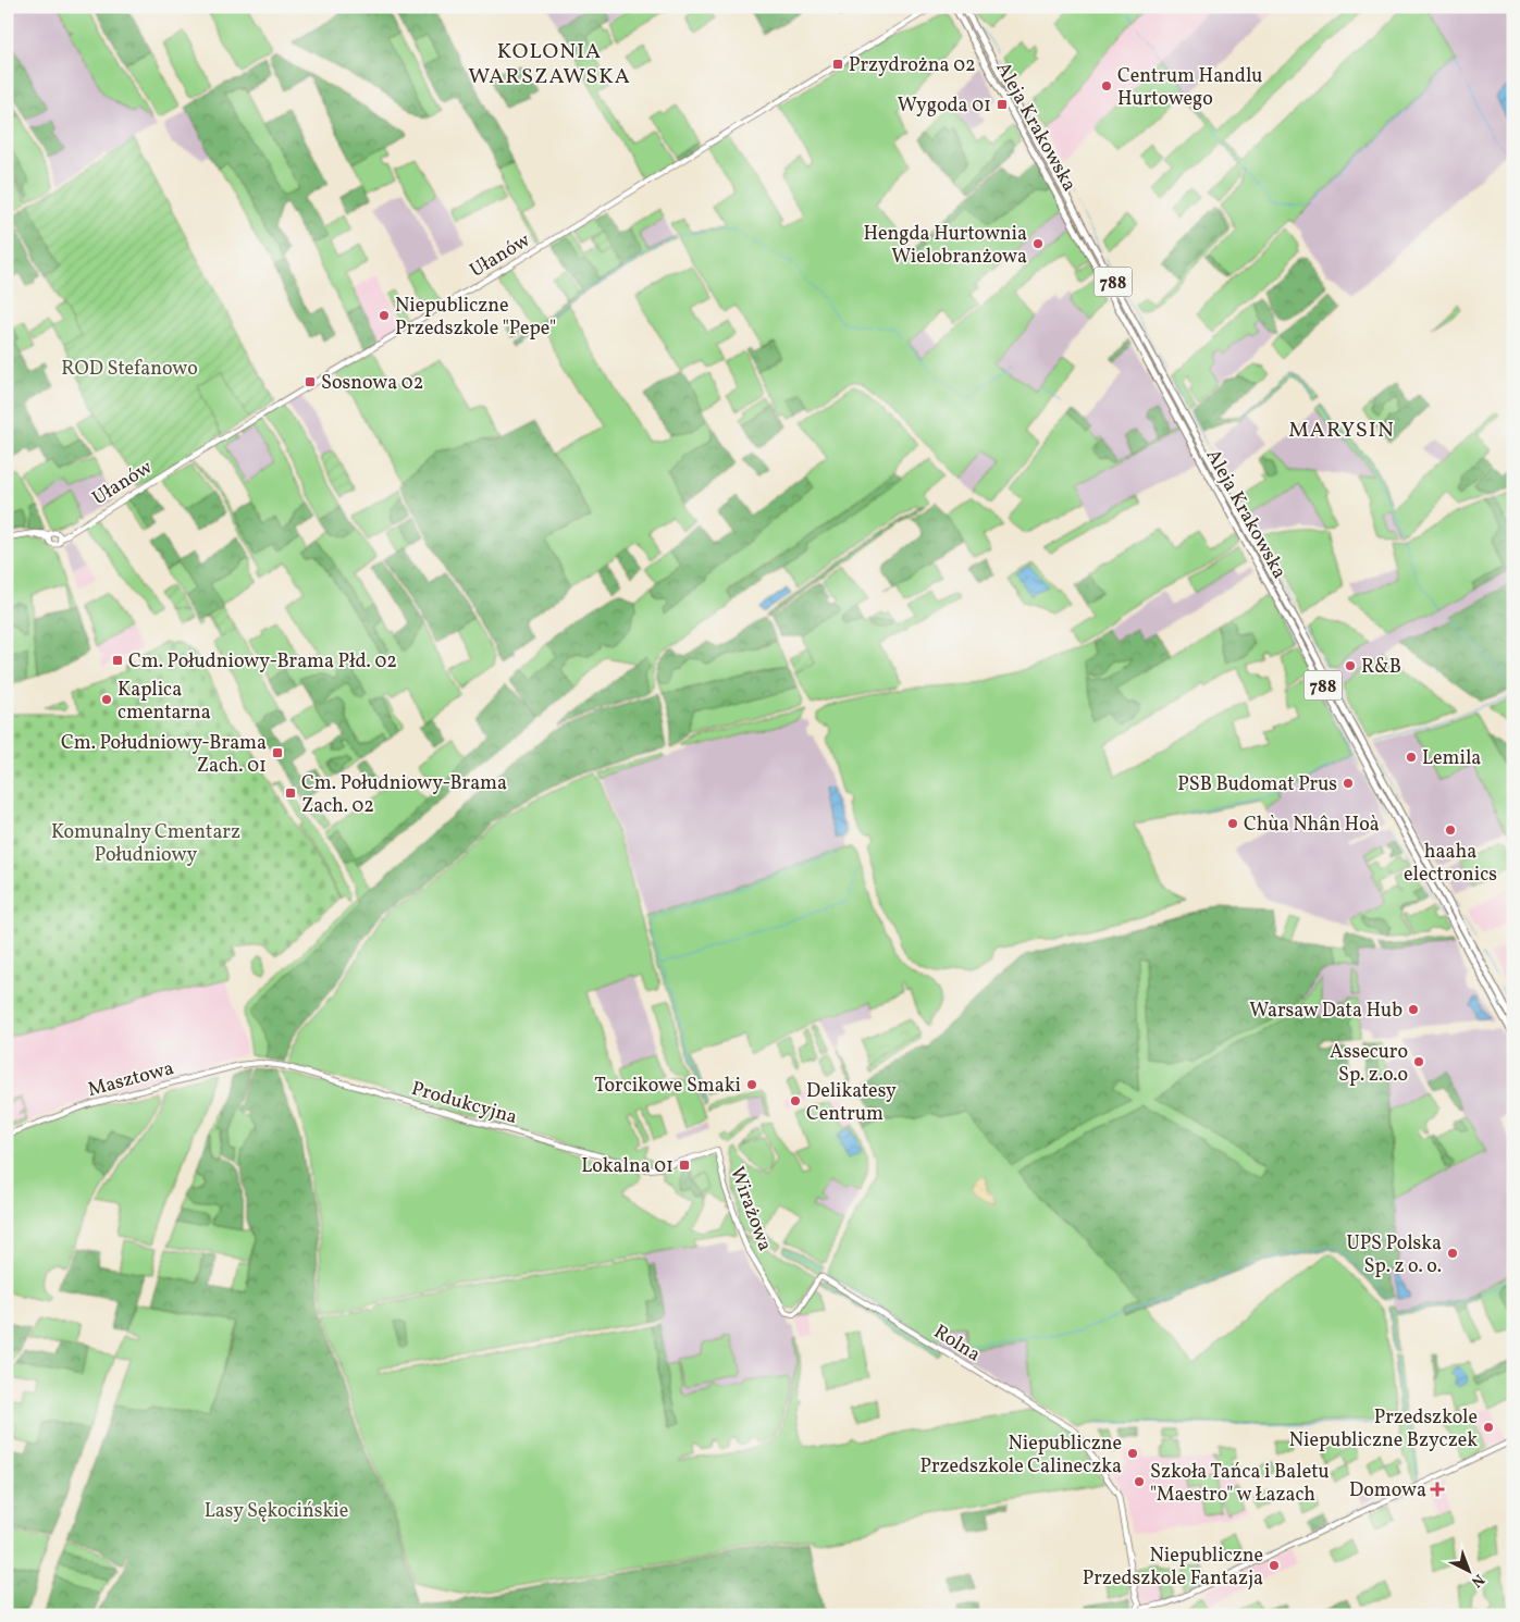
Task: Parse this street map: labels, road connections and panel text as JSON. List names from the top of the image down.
{
  "streets": {
    "main road": ["Aleja Krakowska", "788"],
    "street": [
      "Ułanów",
      "Masztowa",
      "Produkcyjna",
      "Wirażowa",
      "Rolna"
    ]
  },
  "crossings": [
    ["Masztowa", "Produkcyjna"],
    ["Produkcyjna", "Wirażowa"],
    ["Wirażowa", "Rolna"]
  ],
  "districts": ["KOLONIA WARSZAWSKA", "MARYSIN"],
  "parks": ["ROD Stefanowo", "Komunalny Cmentarz Południowy", "Lasy Sękocińskie"],
  "places": {
    "transit": [
      "Przydrożna 02",
      "Wygoda 01",
      "Sosnowa 02",
      "Cm. Południowy-Brama Płd. 02",
      "Cm. Południowy-Brama Zach. 01",
      "Cm. Południowy-Brama Zach. 02",
      "Lokalna 01"
    ],
    "other": [
      "Centrum Handlu Hurtowego",
      "Hengda Hurtownia Wielobranżowa",
      "Niepubliczne Przedszkole \"Pepe\"",
      "R&B",
      "Kaplica cmentarna",
      "Lemila",
      "PSB Budomat Prus",
      "Chùa Nhân Hoà",
      "haaha electronics",
      "Warsaw Data Hub",
      "Assecuro Sp. z.o.o",
      "Torcikowe Smaki",
      "Delikatesy Centrum",
      "UPS Polska Sp. z o. o.",
      "Przedszkole Niepubliczne Bzyczek",
      "Niepubliczne Przedszkole Calineczka",
      "Szkoła Tańca i Baletu \"Maestro\" w Łazach",
      "Niepubliczne Przedszkole Fantazja"
    ],
    "health": ["Domowa"]
  },
  "north": "bottom right"
}
